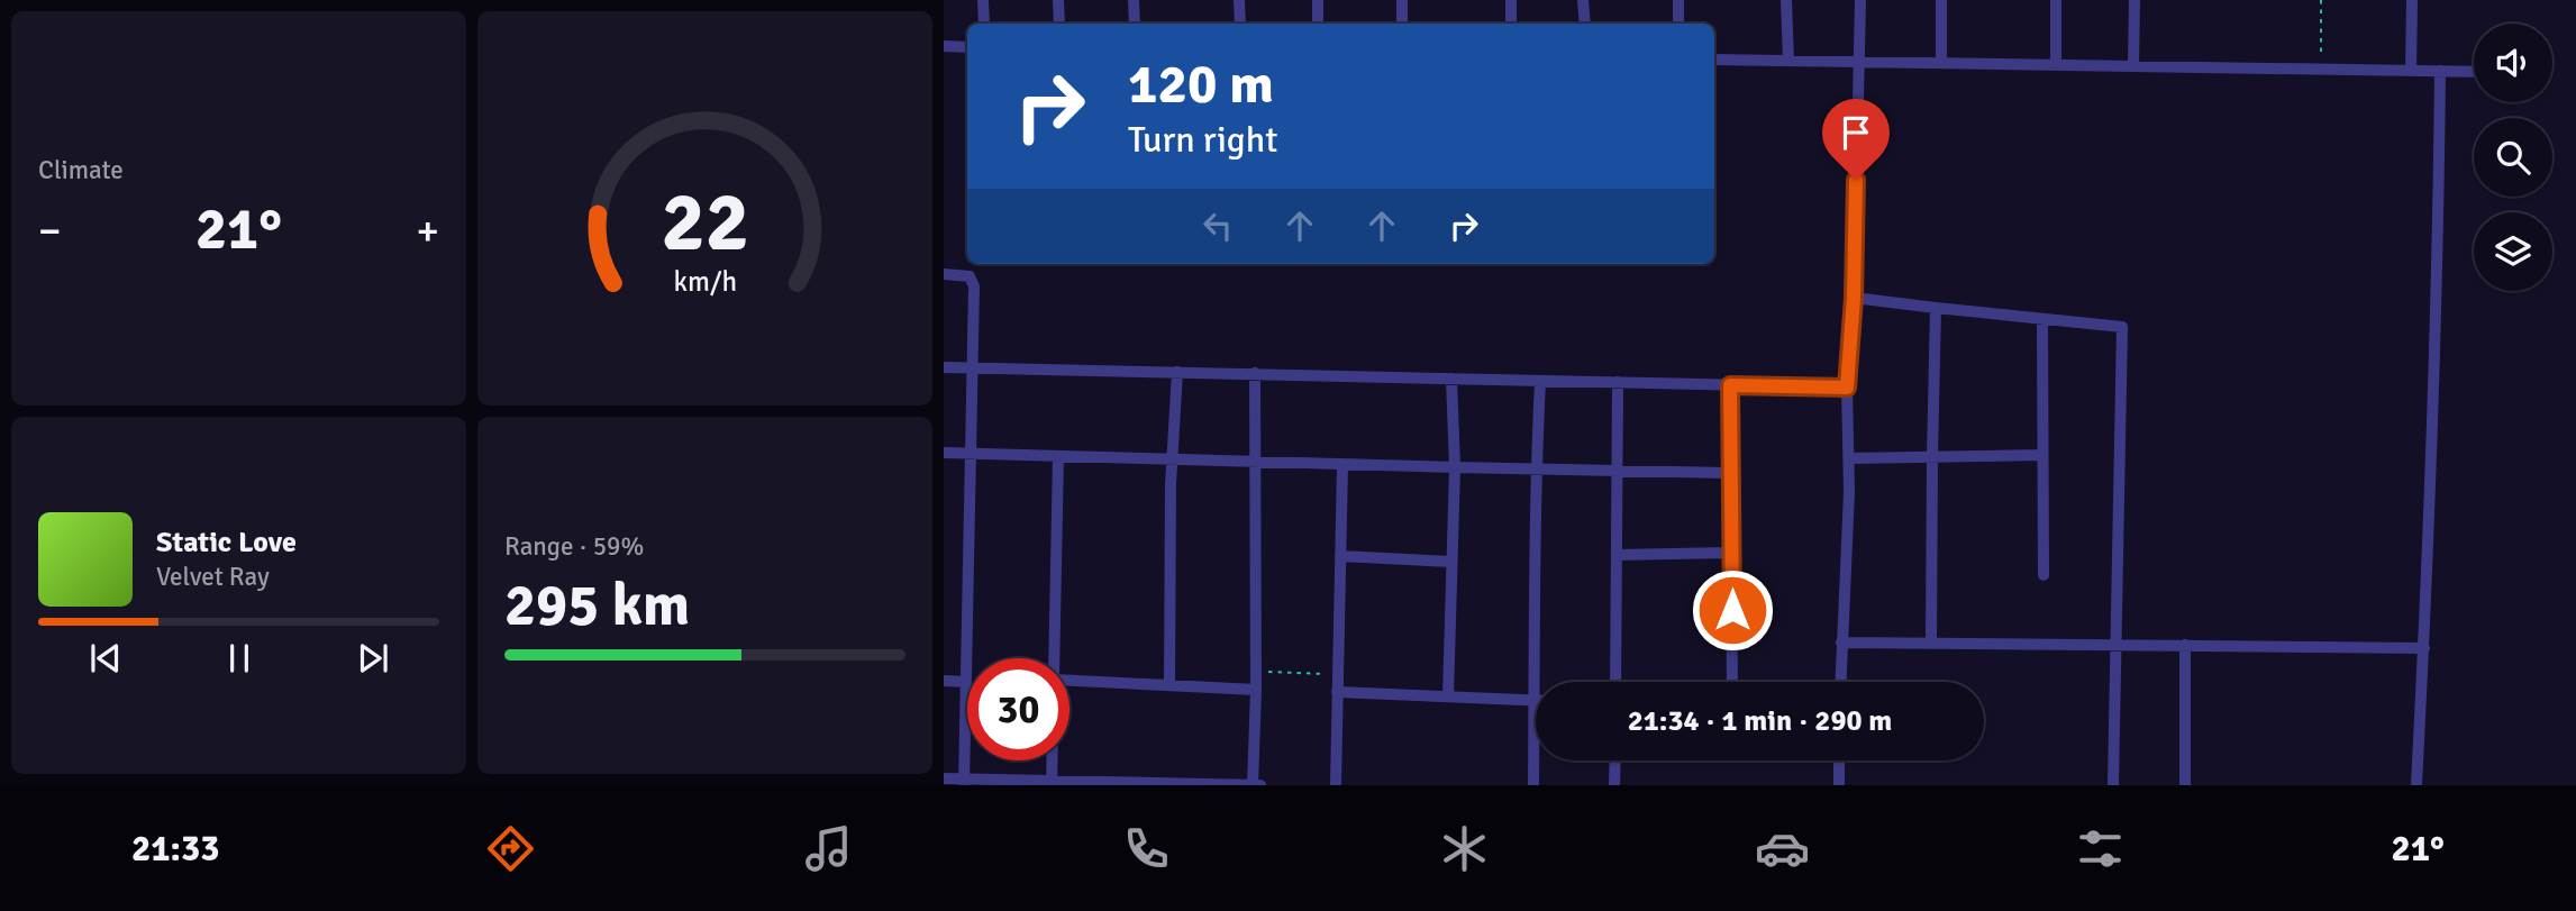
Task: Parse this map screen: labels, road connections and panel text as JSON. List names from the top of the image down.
{
  "page": {
    "tile": [
      "Climate",
      ["Range · 59%", "295 km"]
    ],
    "turn": ["120 m", "Turn right"],
    "heat": ["−", "21°", "+"],
    "song": ["Static Love", "Velvet Ray"],
    "limit": "30",
    "trip": "21:34 · 1 min · 290 m",
    "tabs": ["21:33", "21°"],
    "gauge": ["22", "km/h"]
  }
}
